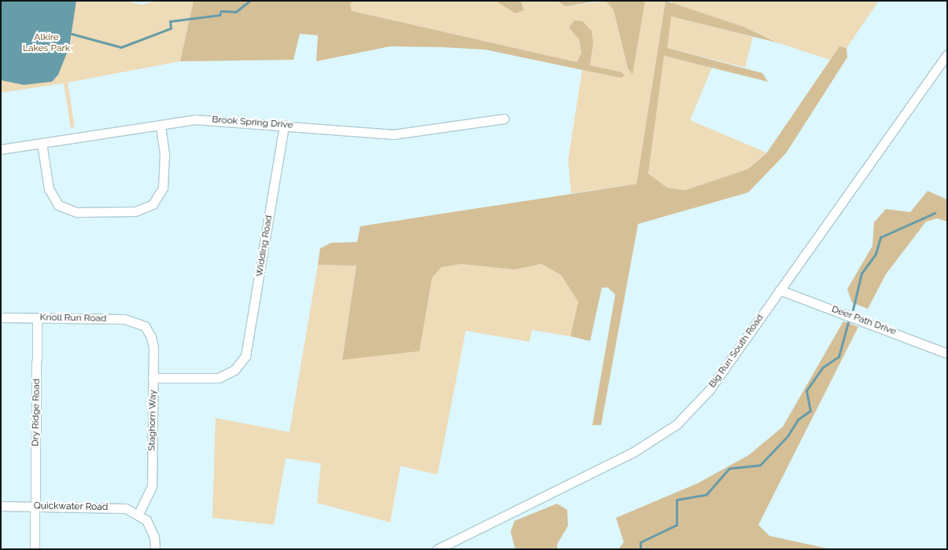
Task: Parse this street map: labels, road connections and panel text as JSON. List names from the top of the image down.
{
  "streets": {
    "street": [
      "Brook Spring Drive",
      "Widding Road",
      "Knoll Run Road",
      "Deer Path Drive",
      "Big Run South Road",
      "Dry Ridge Road",
      "Staghorn Way",
      "Quickwater Road"
    ]
  },
  "crossings": [
    ["Brook Spring Drive", "Widding Road"],
    ["Widding Road", "Staghorn Way"],
    ["Knoll Run Road", "Dry Ridge Road"],
    ["Knoll Run Road", "Staghorn Way"],
    ["Deer Path Drive", "Big Run South Road"],
    ["Dry Ridge Road", "Quickwater Road"],
    ["Staghorn Way", "Quickwater Road"]
  ],
  "parks": ["Alkire Lakes Park"]
}
